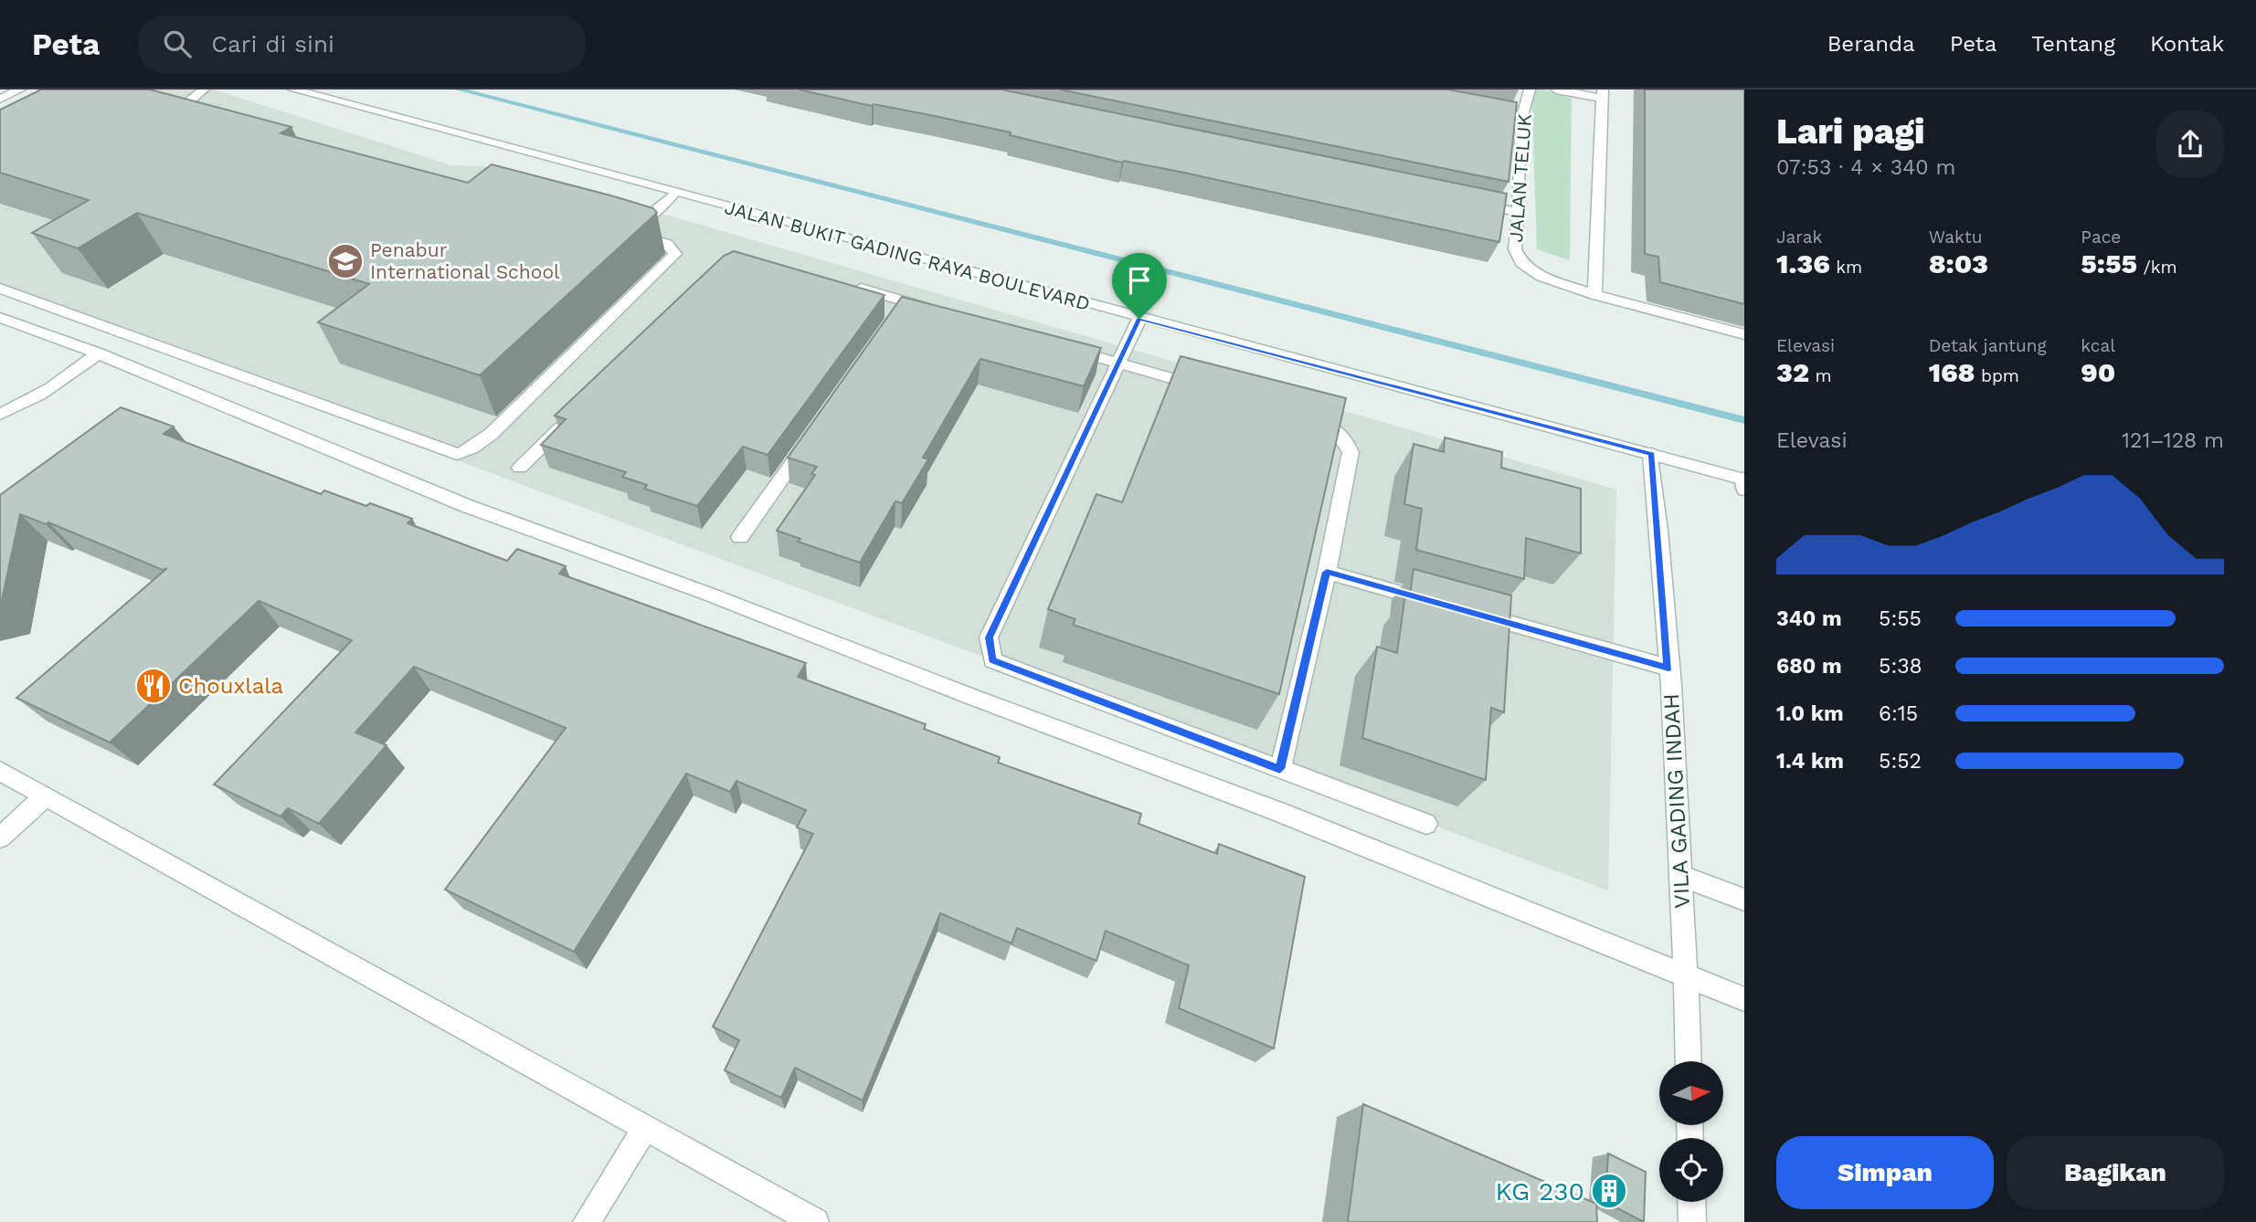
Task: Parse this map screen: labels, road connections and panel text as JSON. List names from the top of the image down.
{
  "streets": {
    "street": ["JALAN TELUK", "JALAN BUKIT GADING RAYA BOULEVARD", "VILA GADING INDAH"]
  },
  "crossings": [
    ["JALAN BUKIT GADING RAYA BOULEVARD", "VILA GADING INDAH"]
  ],
  "places": {
    "school or university": ["Penabur International School"],
    "restaurant": ["Chouxlala"],
    "building": ["KG 230"]
  },
  "north": "right",
  "page": {
    "header": "Peta",
    "search": "Cari di sini",
    "nav": [
      "Beranda",
      "Peta",
      "Tentang",
      "Kontak"
    ],
    "heading": ["Lari pagi", "07:53 · 4 × 340 m"],
    "stats": [
      ["Jarak", "1.36 km"],
      ["Waktu", "8:03"],
      ["Pace", "5:55 /km"],
      ["Elevasi", "32 m"],
      ["Detak jantung", "168 bpm"],
      ["kcal", "90"]
    ],
    "chart": ["Elevasi", "121–128 m"],
    "list": [
      {
        "name": "340 m",
        "note": "5:55"
      },
      {
        "name": "680 m",
        "note": "5:38"
      },
      {
        "name": "1.0 km",
        "note": "6:15"
      },
      {
        "name": "1.4 km",
        "note": "5:52"
      }
    ],
    "buttons": ["Simpan", "Bagikan"]
  }
}
